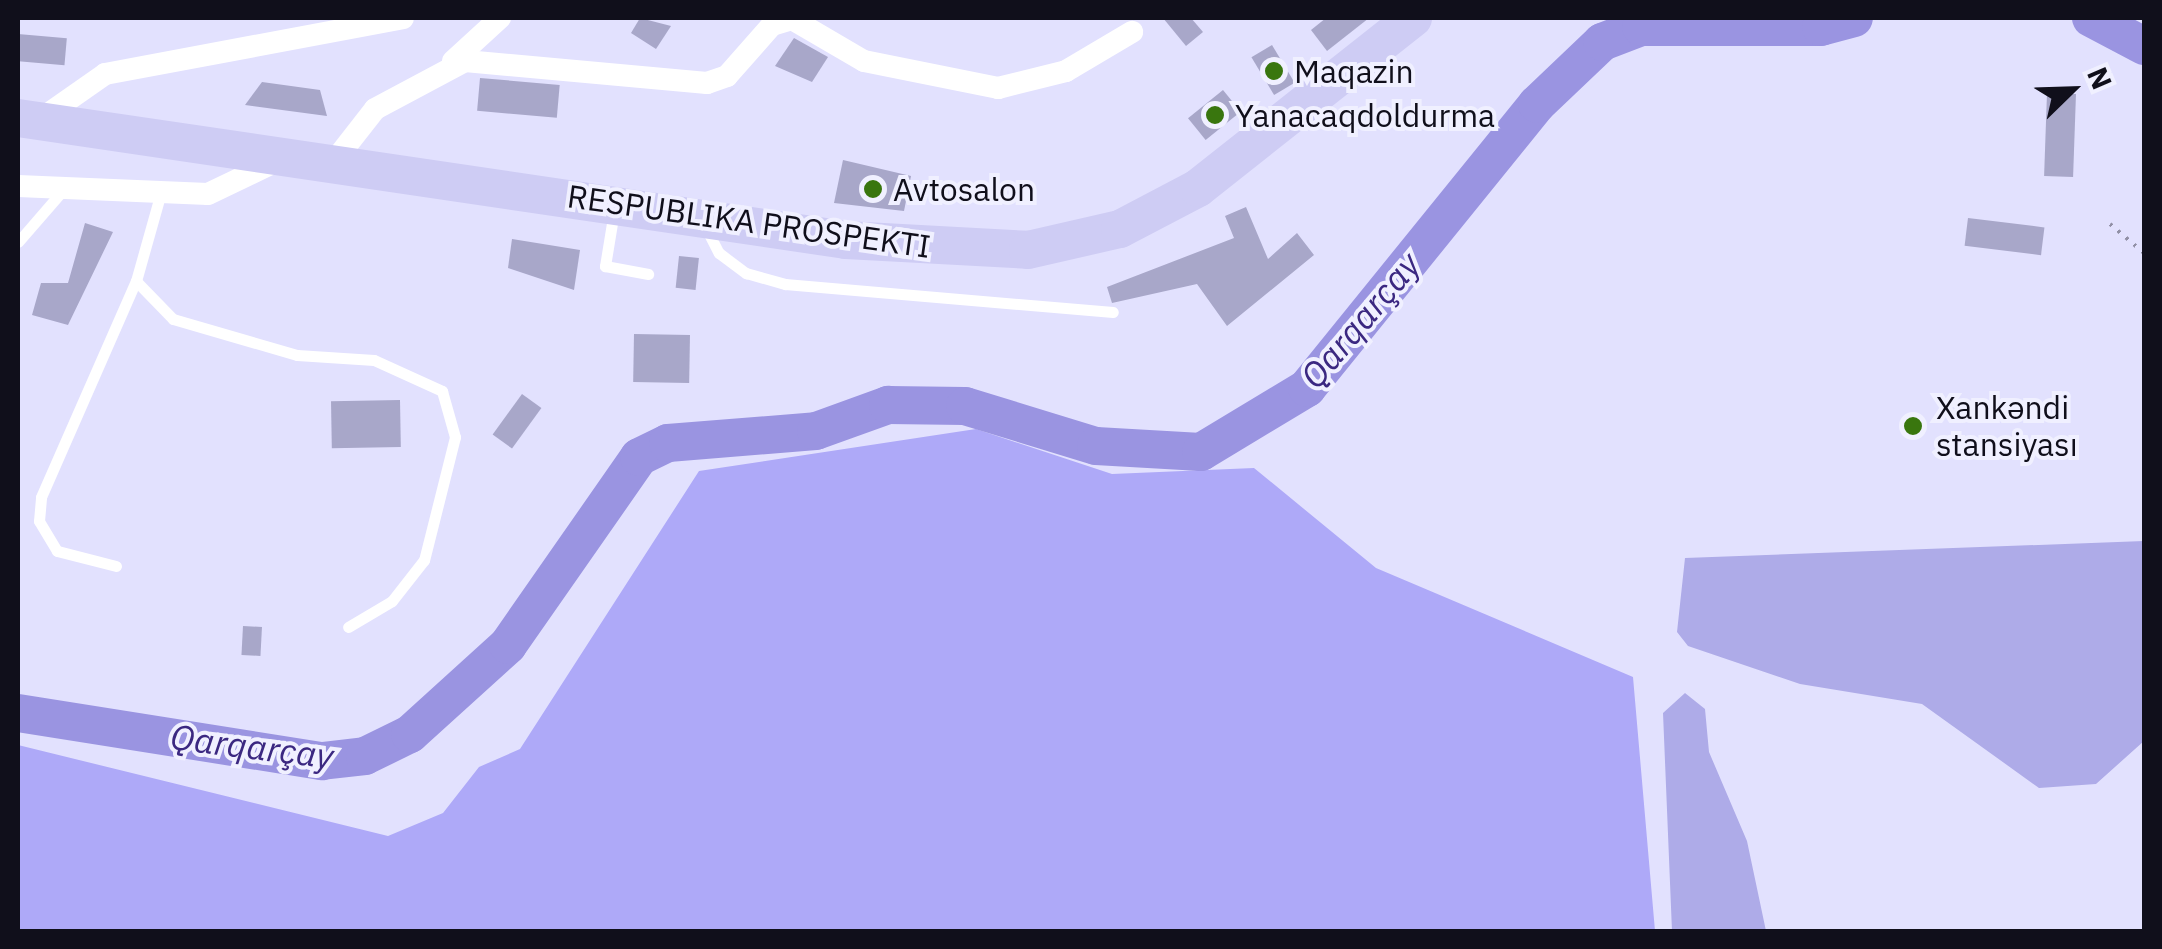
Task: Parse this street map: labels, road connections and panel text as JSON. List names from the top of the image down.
{
  "streets": {
    "main road": ["RESPUBLIKA PROSPEKTI"]
  },
  "water": ["Qarqarçay"],
  "places": [
    "Maqazin",
    "Yanacaqdoldurma",
    "Avtosalon",
    "Xankəndi stansiyası"
  ],
  "north": "top right"
}
